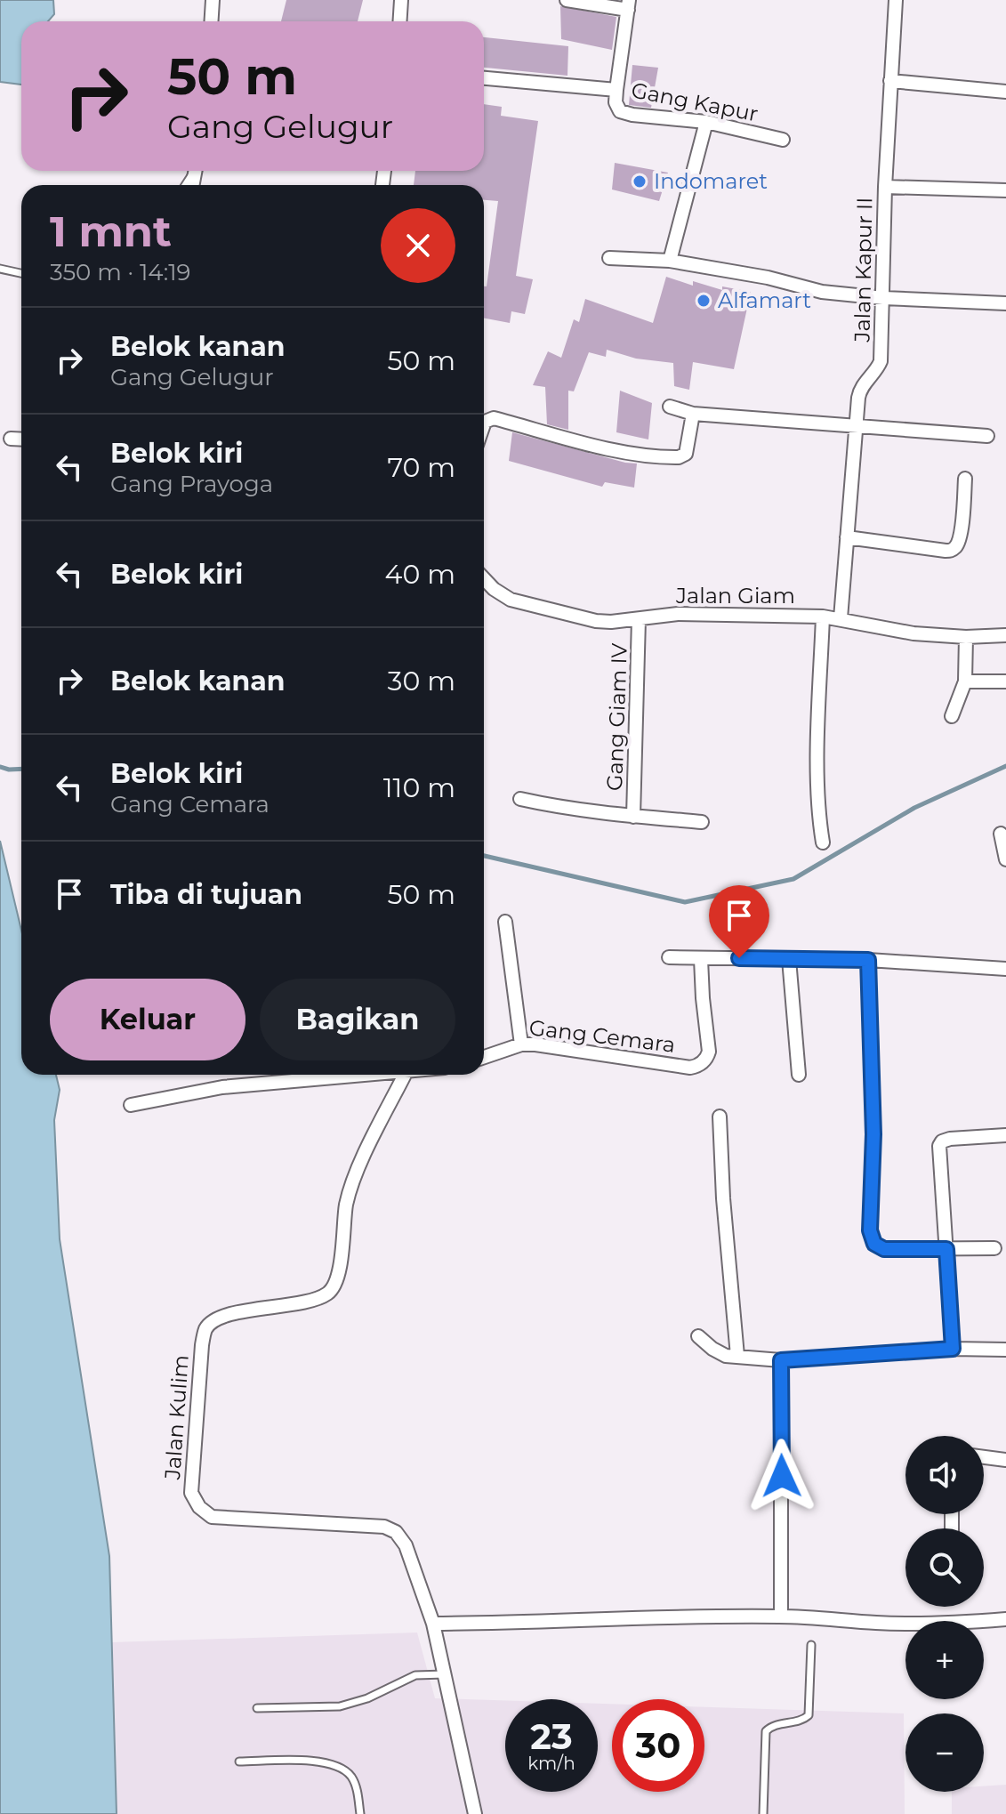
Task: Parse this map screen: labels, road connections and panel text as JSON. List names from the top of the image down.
{
  "streets": {
    "street": [
      "Gang Kapur",
      "Jalan Kapur II",
      "Jalan Giam",
      "Gang Giam IV",
      "Gang Cemara",
      "Jalan Kulim"
    ]
  },
  "crossings": [
    ["Jalan Kapur II", "Jalan Giam"],
    ["Jalan Giam", "Gang Giam IV"]
  ],
  "places": ["Indomaret", "Alfamart"],
  "page": {
    "turn": ["50 m", "Gang Gelugur"],
    "heading": ["1 mnt", "350 m · 14:19"],
    "list": [
      {
        "name": "Belok kanan",
        "note": "Gang Gelugur",
        "value": "50 m"
      },
      {
        "name": "Belok kiri",
        "note": "Gang Prayoga",
        "value": "70 m"
      },
      {
        "name": "Belok kiri",
        "value": "40 m"
      },
      {
        "name": "Belok kanan",
        "value": "30 m"
      },
      {
        "name": "Belok kiri",
        "note": "Gang Cemara",
        "value": "110 m"
      },
      {
        "name": "Tiba di tujuan",
        "value": "50 m"
      }
    ],
    "buttons": ["Keluar", "Bagikan"],
    "map_buttons": ["+", "−"],
    "speed": "23 km/h",
    "limit": "30"
  }
}
